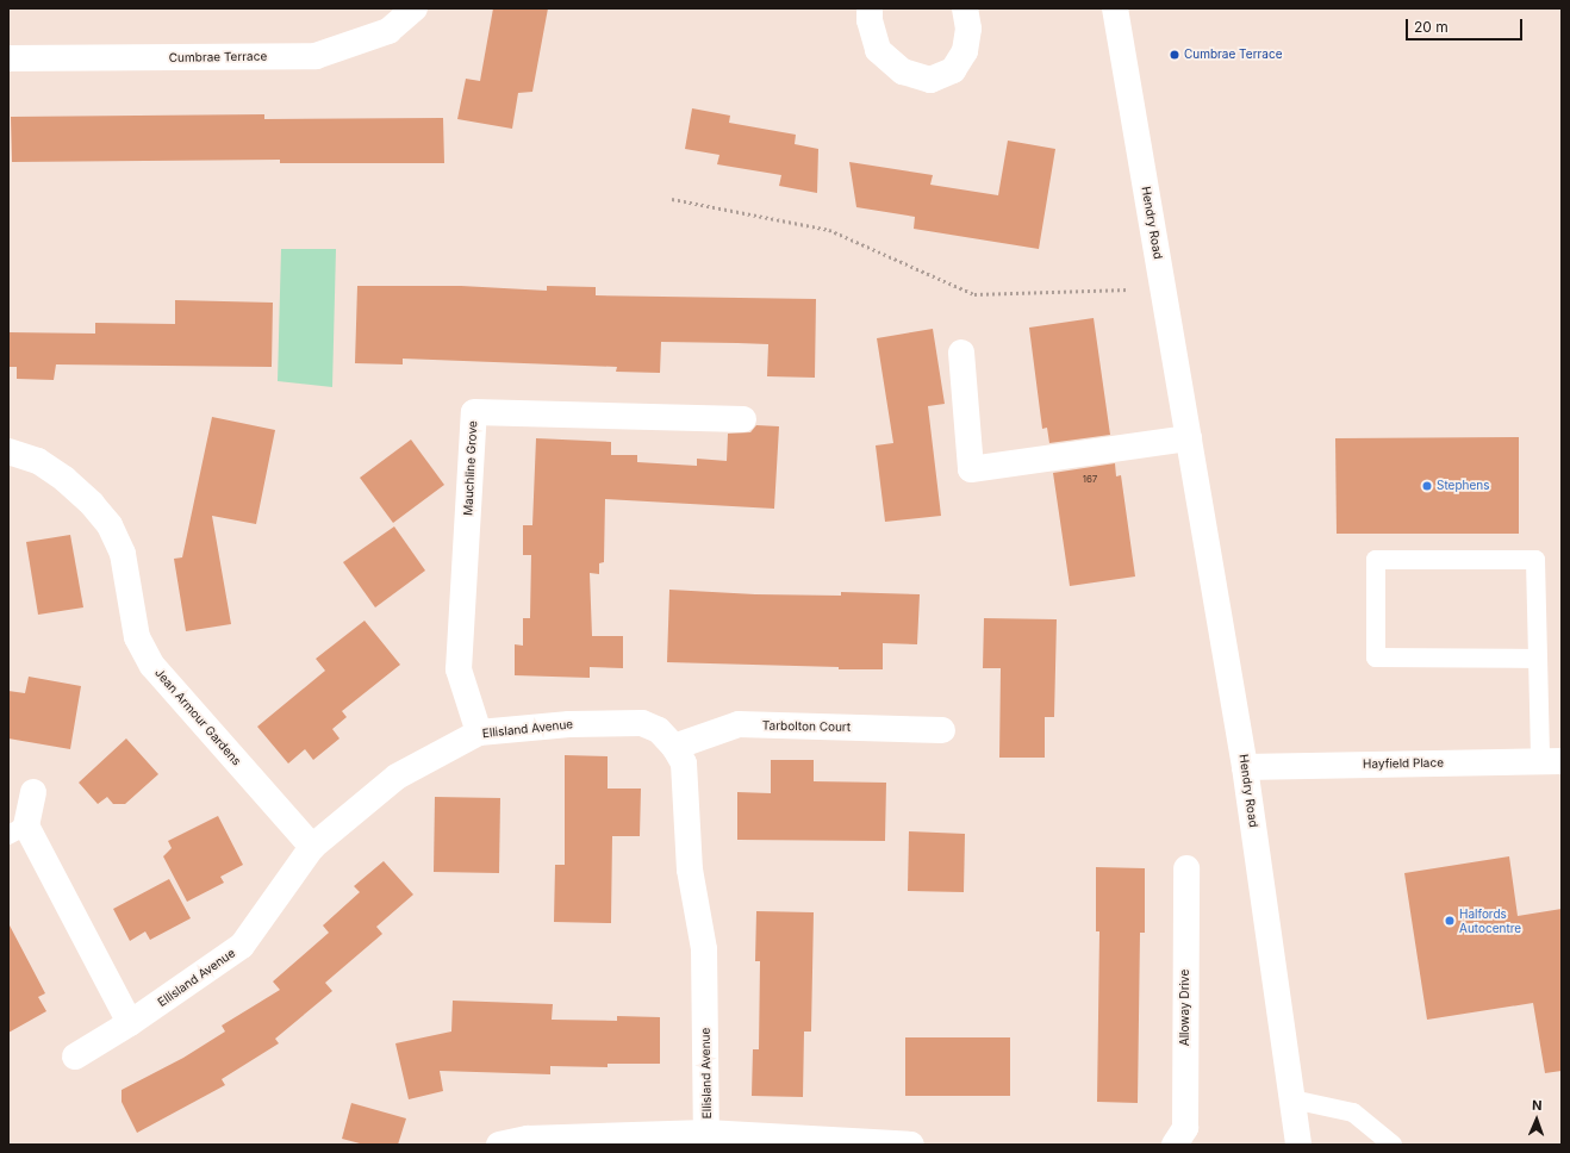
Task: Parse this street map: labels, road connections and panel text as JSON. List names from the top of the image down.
{
  "streets": {
    "street": [
      "Cumbrae Terrace",
      "Hendry Road",
      "Mauchline Grove",
      "Jean Armour Gardens",
      "Tarbolton Court",
      "Ellisland Avenue",
      "Hayfield Place",
      "Alloway Drive"
    ]
  },
  "crossings": [
    ["Hendry Road", "Hayfield Place"],
    ["Mauchline Grove", "Ellisland Avenue"],
    ["Jean Armour Gardens", "Ellisland Avenue"],
    ["Tarbolton Court", "Ellisland Avenue"]
  ],
  "places": ["Cumbrae Terrace", "Stephens", "Halfords Autocentre"],
  "house_numbers": ["167"],
  "scale_bar": "20 m",
  "north": "top"
}
